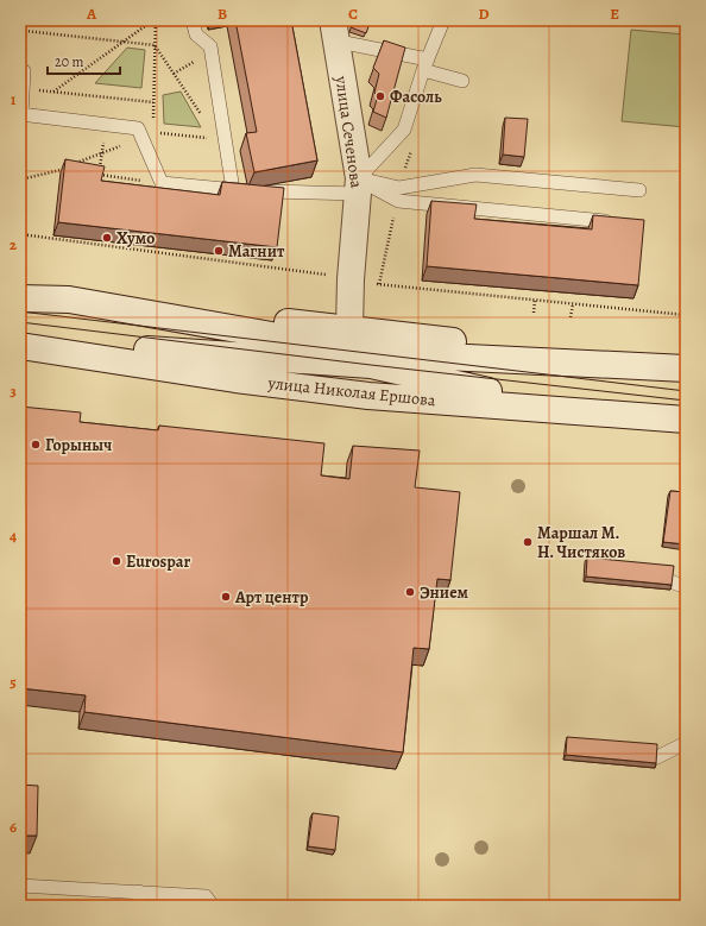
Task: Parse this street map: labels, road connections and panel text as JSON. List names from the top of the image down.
{
  "streets": {
    "main road": ["улица Сеченова", "улица Николая Ершова"]
  },
  "places": [
    "Фасоль",
    "Хумо",
    "Магнит",
    "Горыныч",
    "Маршал М. Н. Чистяков",
    "Eurospar",
    "Энием",
    "Арт центр"
  ],
  "scale_bar": "20 m",
  "grid": {
    "columns": [
      "A",
      "B",
      "C",
      "D",
      "E"
    ],
    "rows": [
      "1",
      "2",
      "3",
      "4",
      "5",
      "6"
    ]
  }
}
